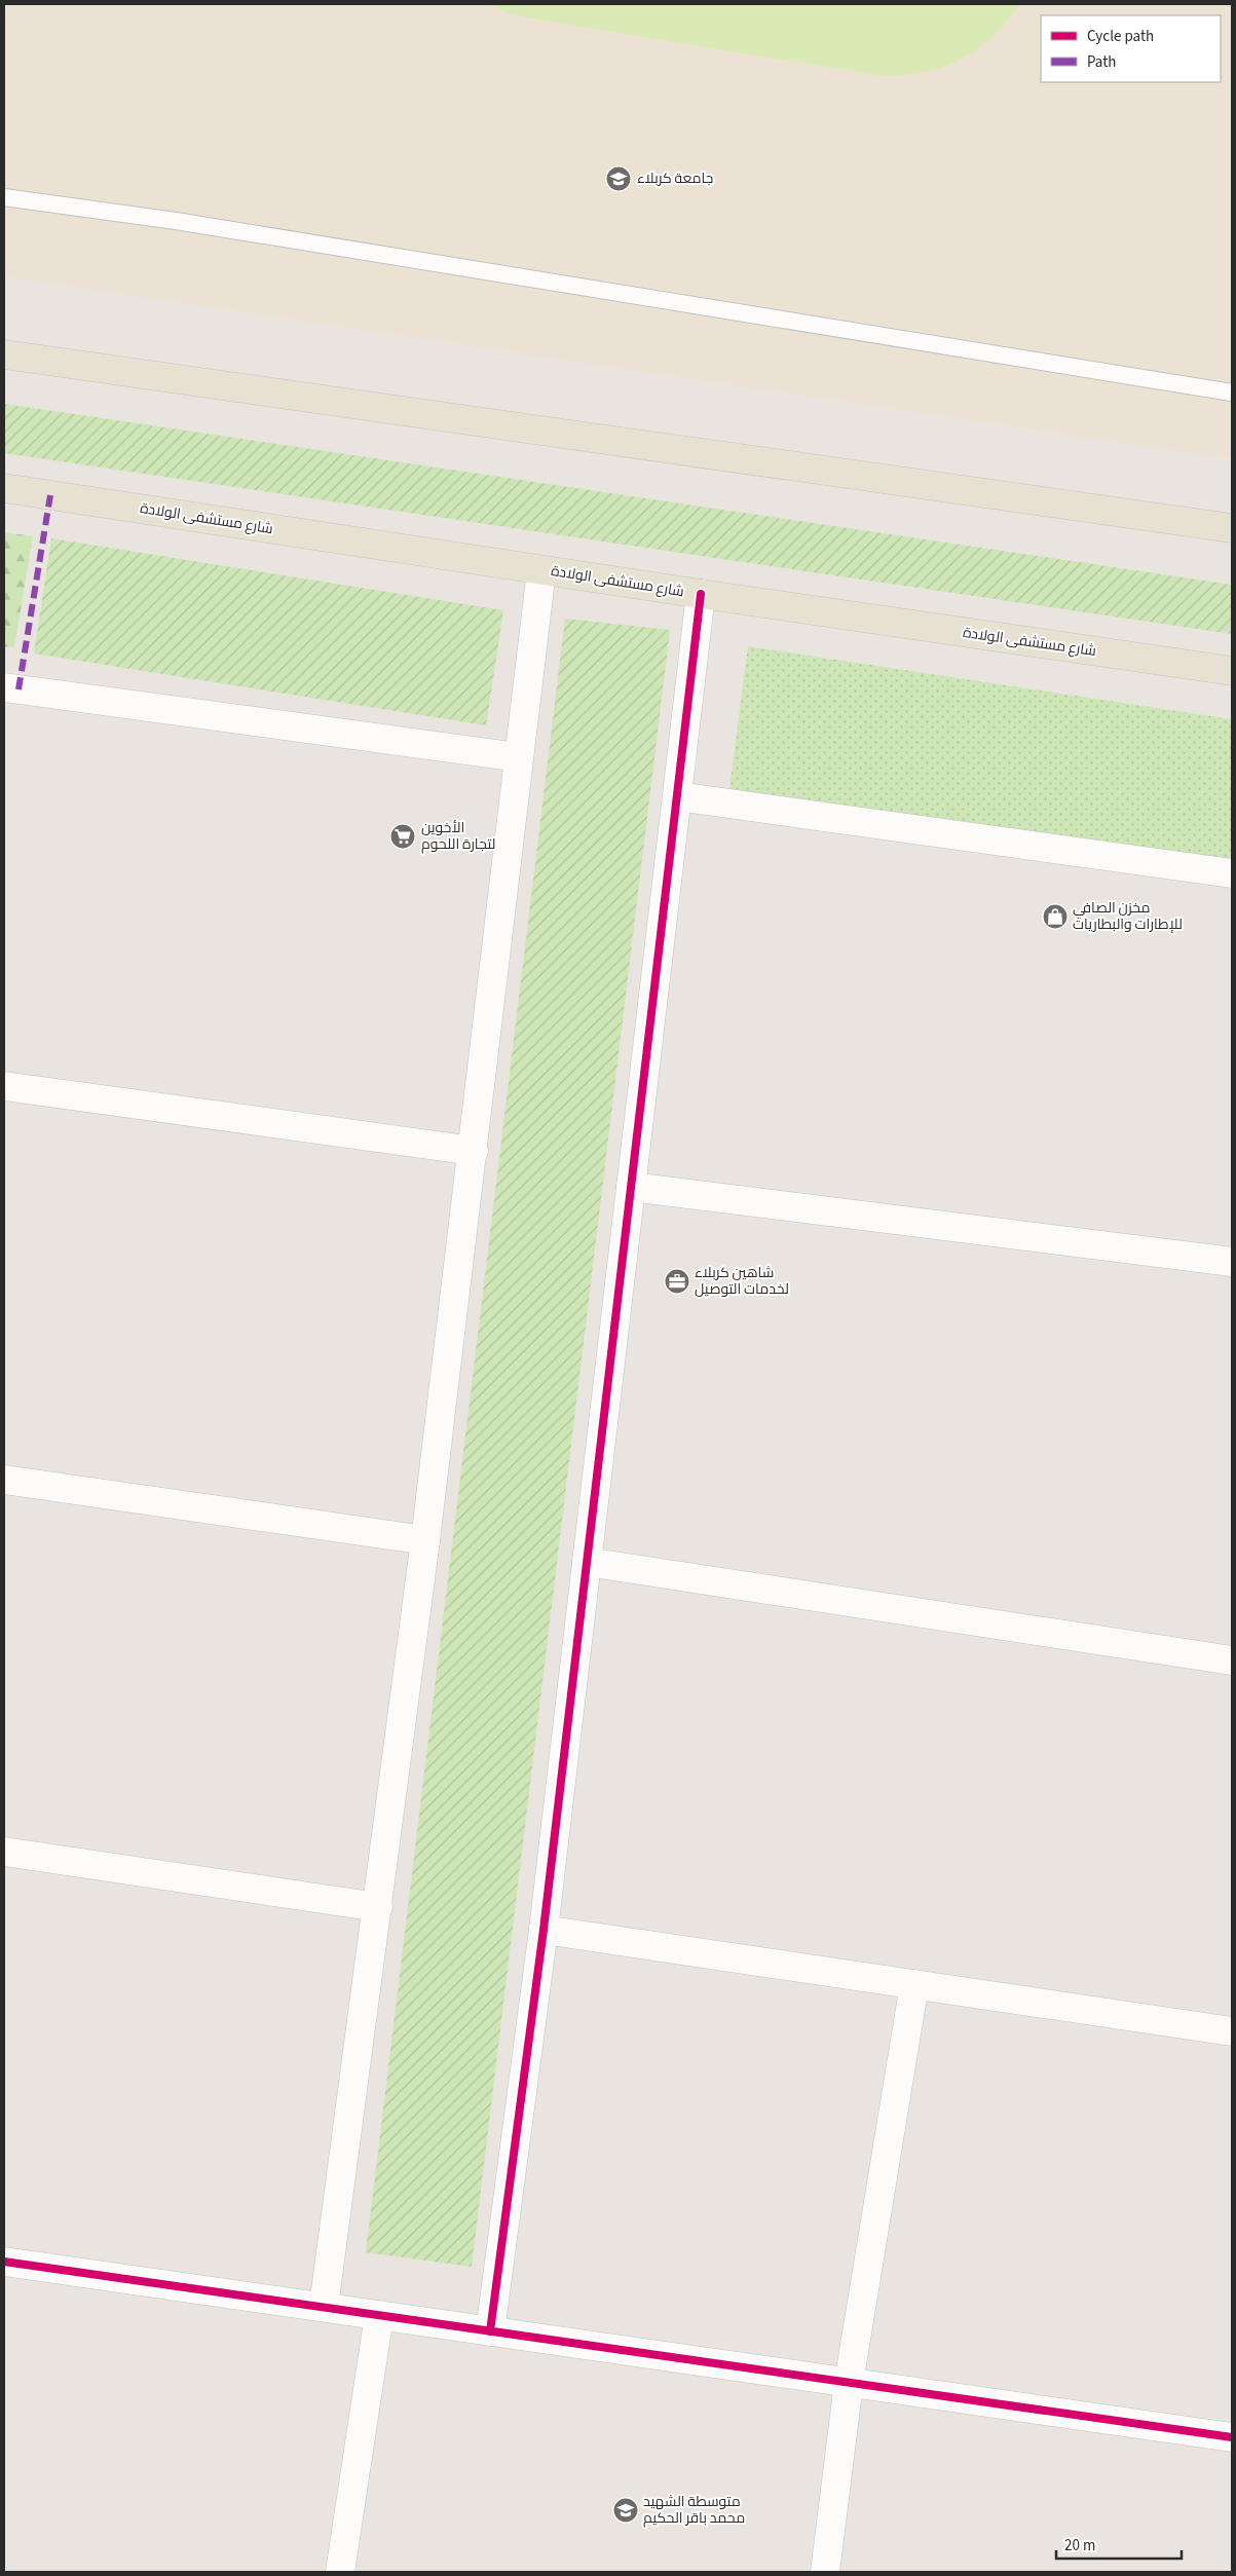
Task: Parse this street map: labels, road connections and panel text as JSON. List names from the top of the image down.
{
  "streets": {
    "main road": ["شارع مستشفى الولادة"]
  },
  "places": {
    "school or university": ["جامعة كربلاء", "متوسطة الشهيد محمد باقر الحكيم"],
    "supermarket": ["الأخوين لتجارة اللحوم"],
    "shop": ["مخزن الصافي للإطارات والبطاريات"],
    "office": ["شاهين كربلاء لخدمات التوصيل"]
  },
  "legend": ["Cycle path", "Path"],
  "scale_bar": "20 m"
}
